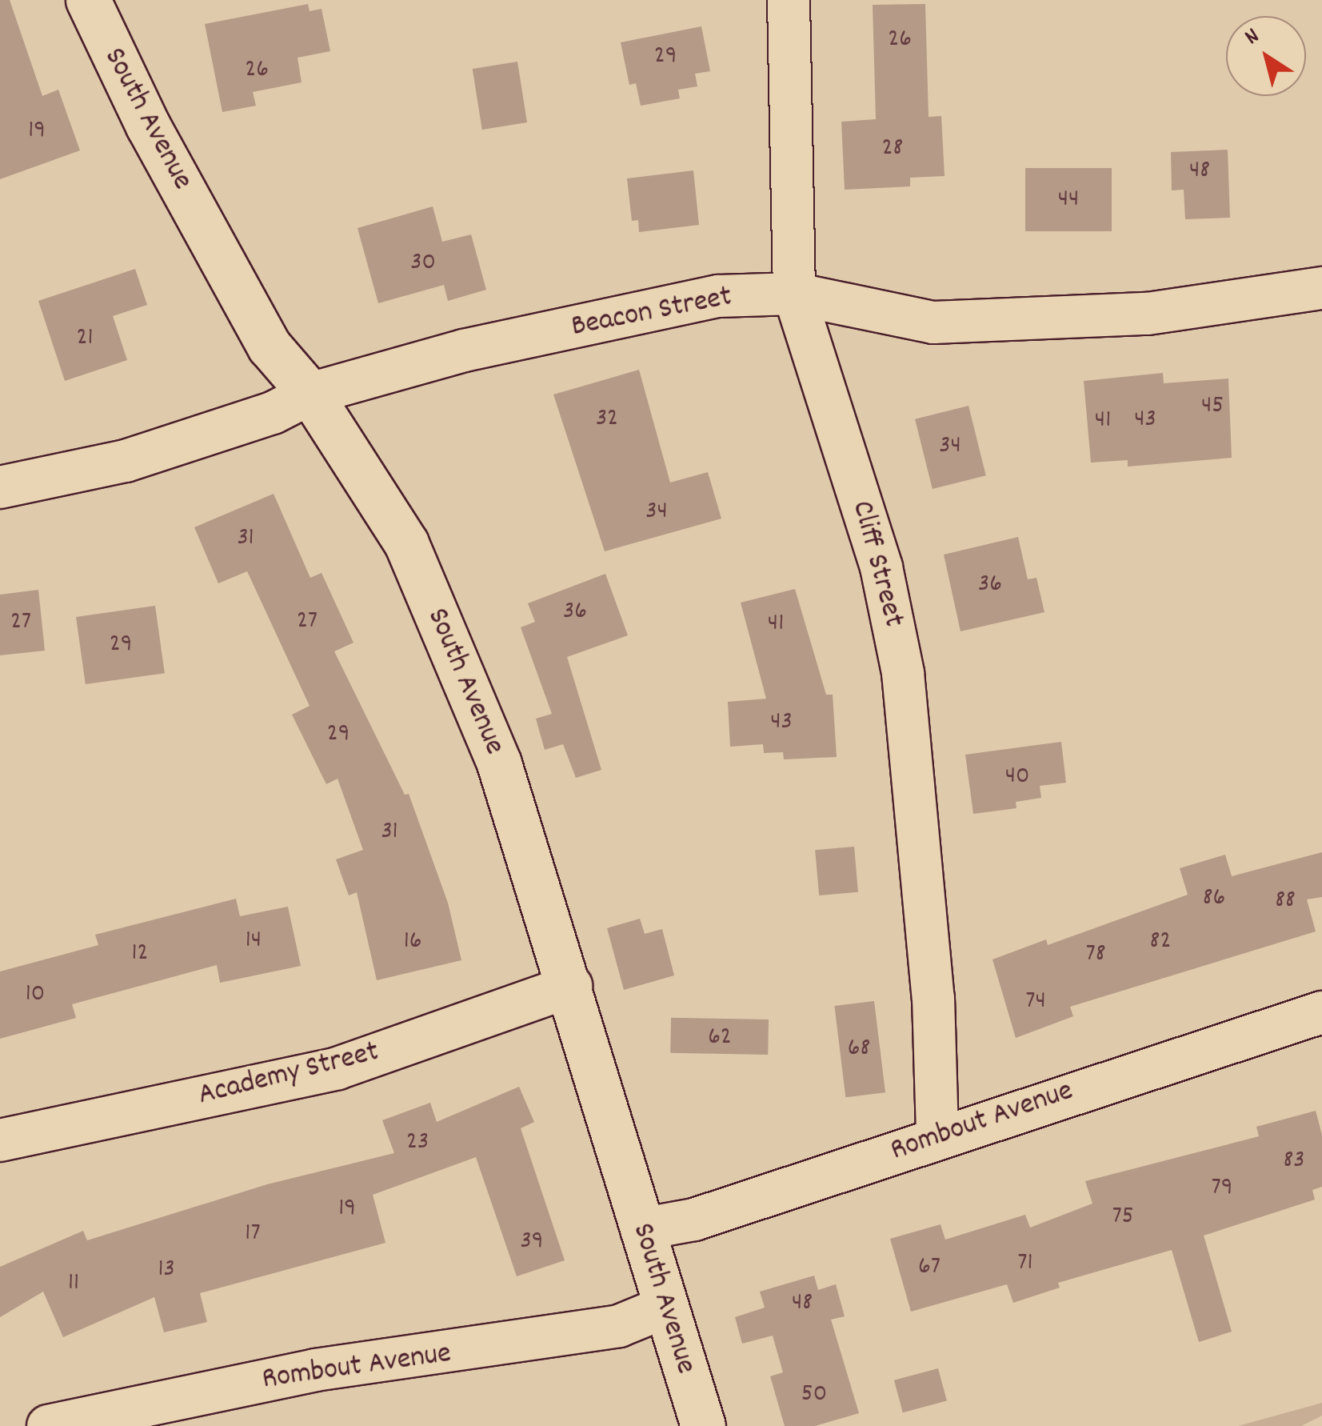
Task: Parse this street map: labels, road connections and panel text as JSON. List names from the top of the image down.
{
  "streets": {
    "street": [
      "South Avenue",
      "Beacon Street",
      "Cliff Street",
      "Academy Street",
      "Rombout Avenue"
    ]
  },
  "crossings": [
    ["South Avenue", "Beacon Street"],
    ["South Avenue", "Academy Street"],
    ["South Avenue", "Rombout Avenue"],
    ["Beacon Street", "Cliff Street"],
    ["Cliff Street", "Rombout Avenue"]
  ],
  "house_numbers": [
    "26",
    "29",
    "26",
    "19",
    "28",
    "48",
    "44",
    "30",
    "21",
    "45",
    "32",
    "43",
    "41",
    "34",
    "34",
    "31",
    "36",
    "36",
    "27",
    "27",
    "41",
    "29",
    "43",
    "29",
    "40",
    "31",
    "86",
    "88",
    "14",
    "16",
    "82",
    "12",
    "78",
    "10",
    "74",
    "62",
    "68",
    "23",
    "83",
    "79",
    "19",
    "75",
    "17",
    "39",
    "71",
    "67",
    "13",
    "11",
    "48",
    "50"
  ],
  "north": "top left"
}
